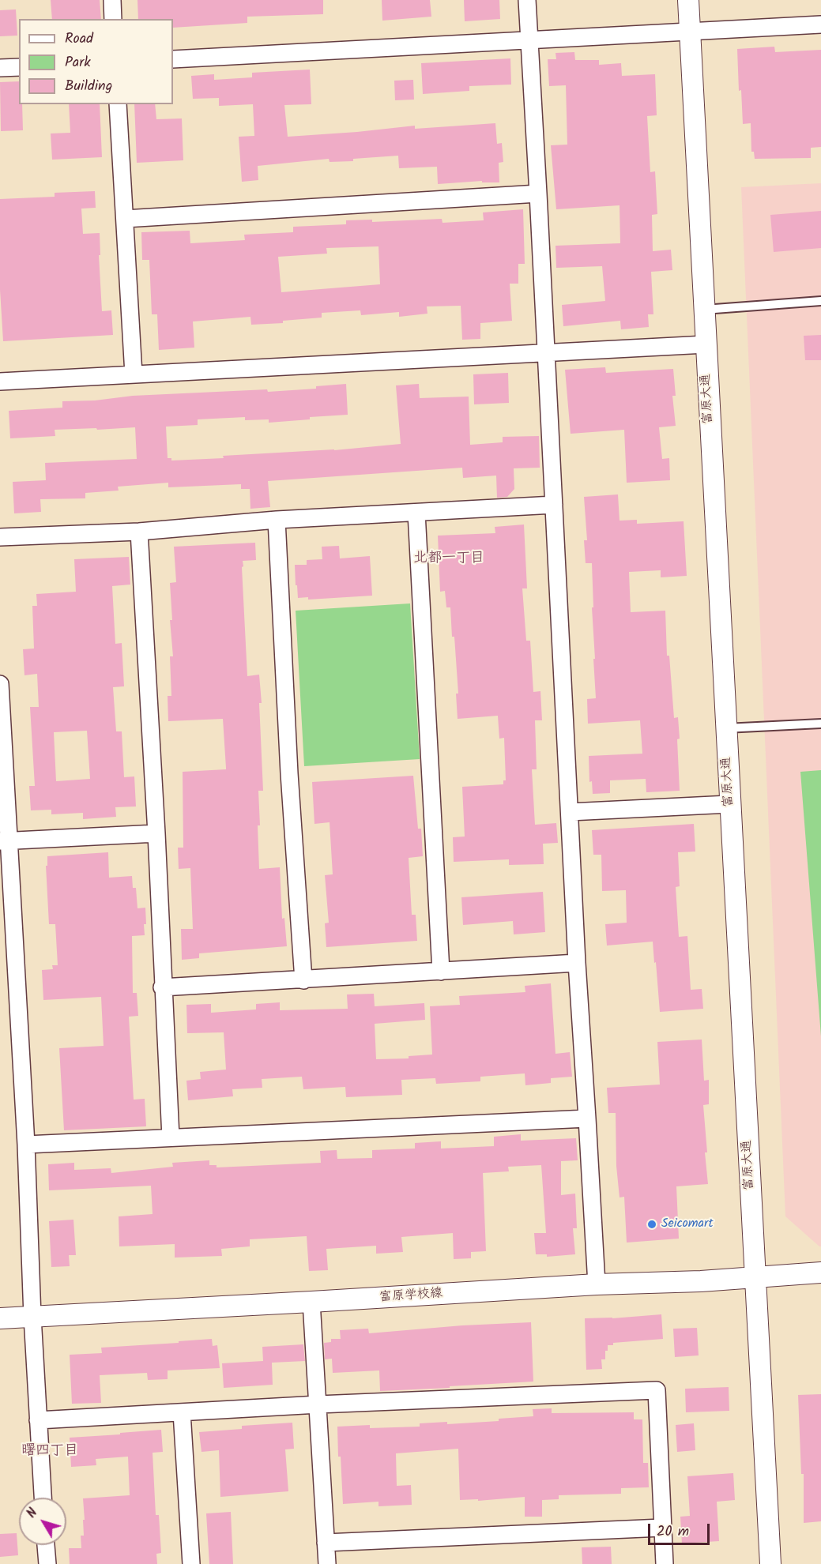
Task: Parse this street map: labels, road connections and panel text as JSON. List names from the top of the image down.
{
  "streets": {
    "street": ["富原大通", "富原学校線"]
  },
  "crossings": [
    ["富原大通", "富原学校線"]
  ],
  "districts": ["北都一丁目", "曙四丁目"],
  "places": ["Seicomart"],
  "legend": ["Road", "Park", "Building"],
  "scale_bar": "20 m",
  "north": "top left"
}
